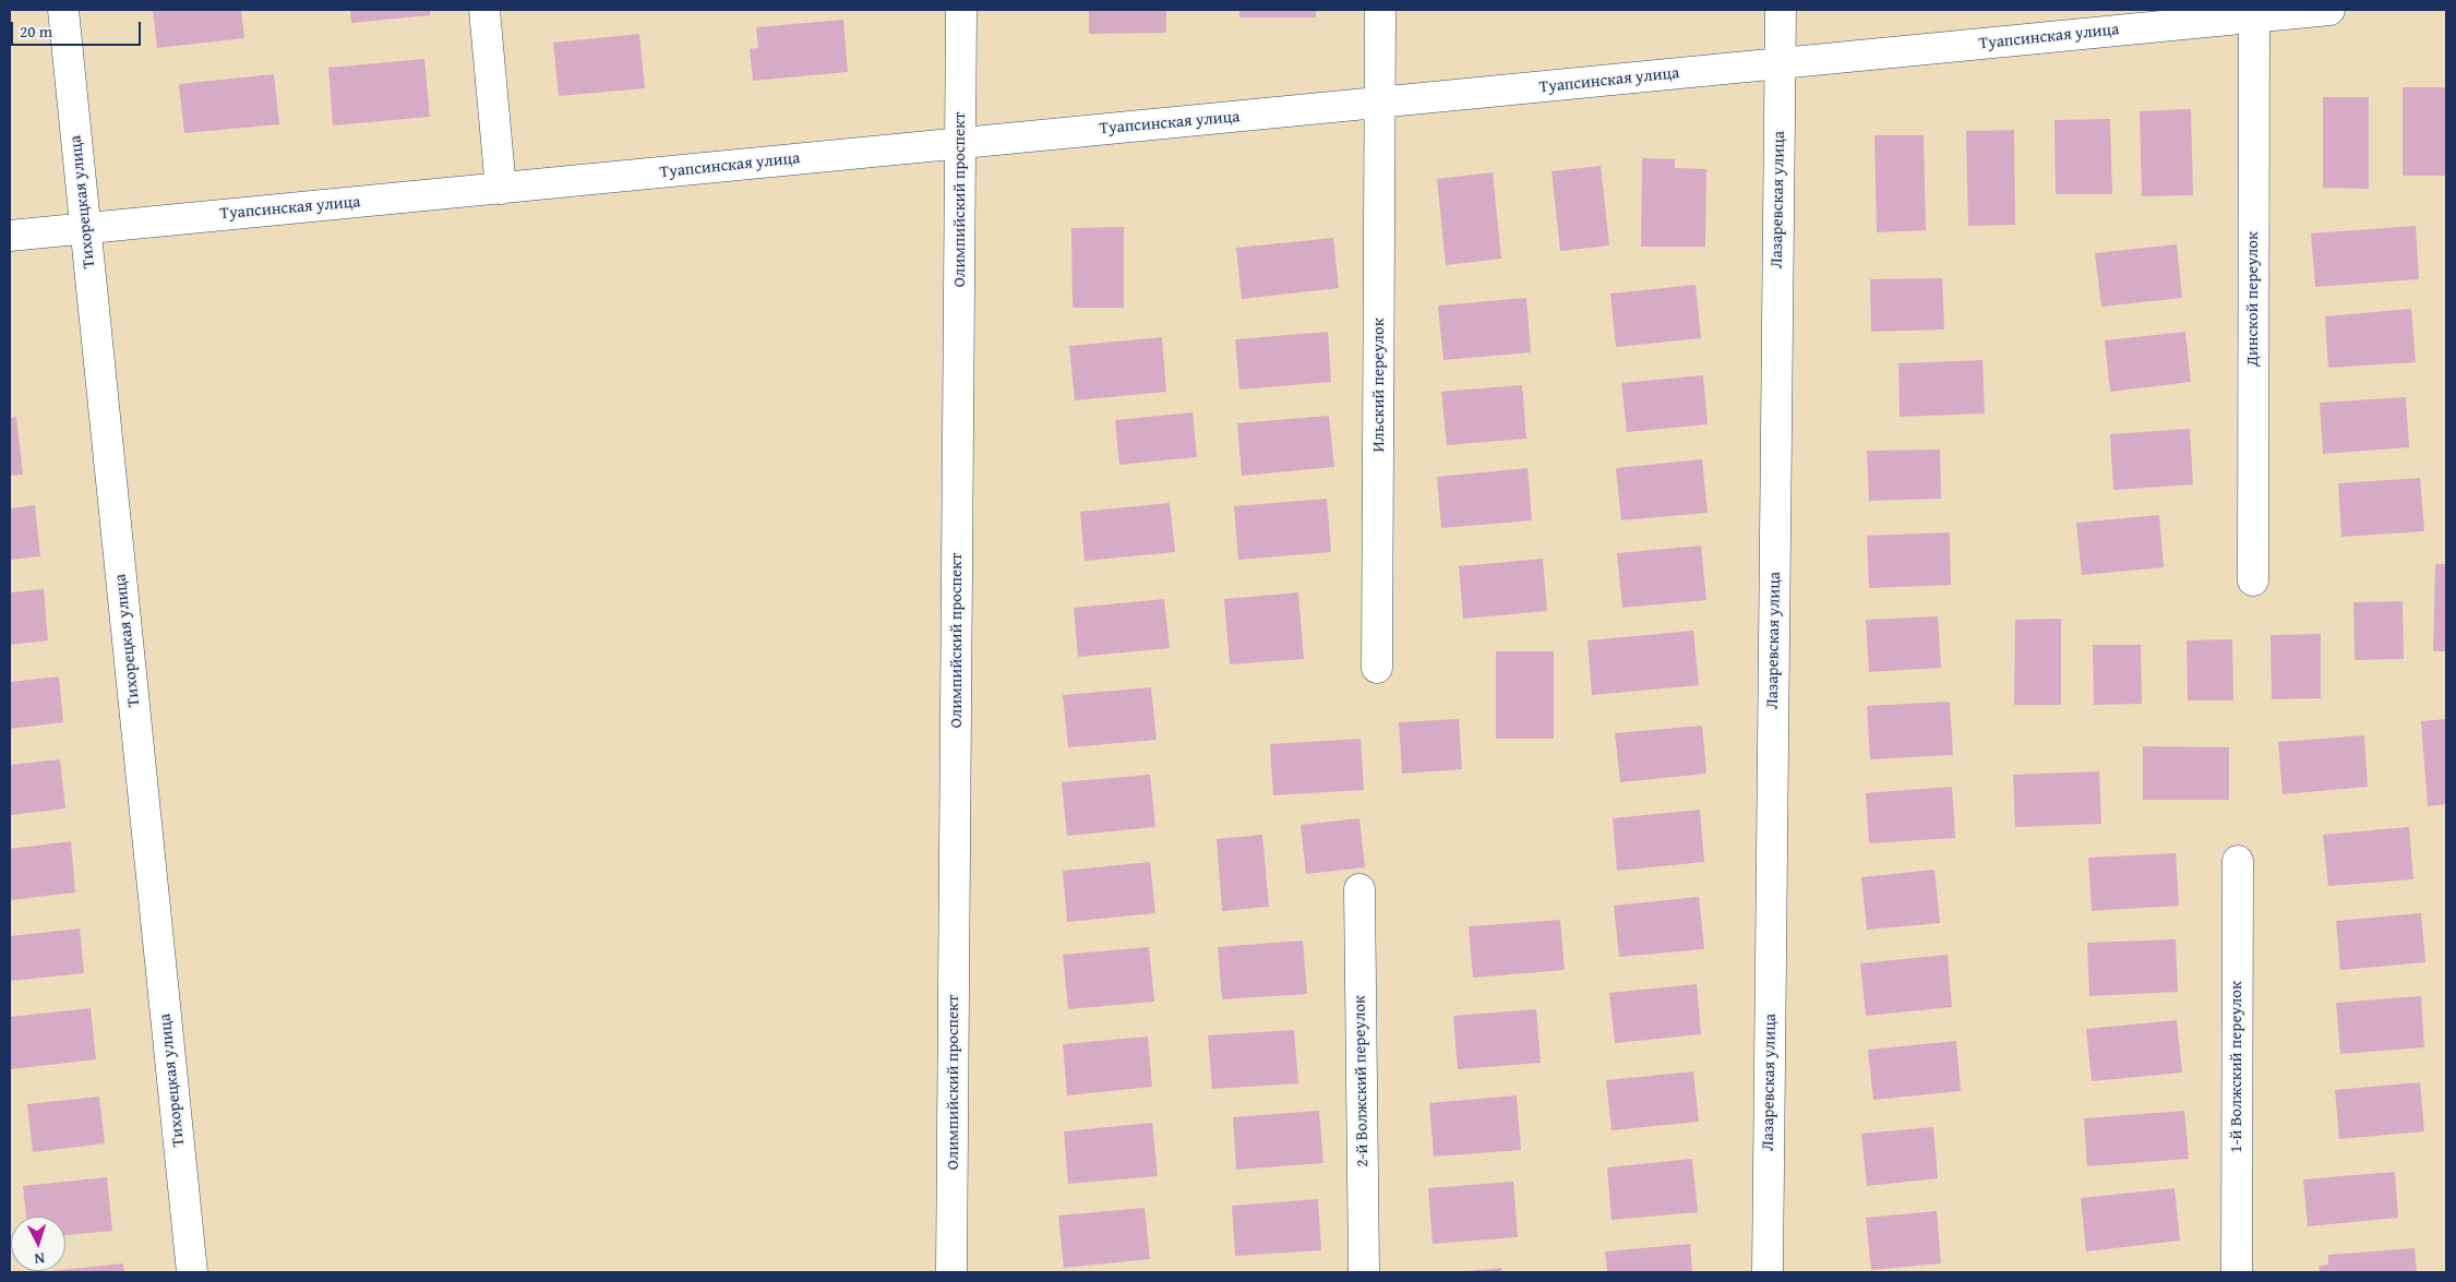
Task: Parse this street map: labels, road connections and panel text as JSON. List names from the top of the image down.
{
  "streets": {
    "street": [
      "Туапсинская улица",
      "Олимпийский проспект",
      "Лазаревская улица",
      "Тихорецкая улица",
      "Динской переулок",
      "Ильский переулок",
      "1-й Волжский переулок",
      "2-й Волжский переулок"
    ]
  },
  "crossings": [
    ["Туапсинская улица", "Олимпийский проспект"],
    ["Туапсинская улица", "Лазаревская улица"],
    ["Туапсинская улица", "Тихорецкая улица"],
    ["Туапсинская улица", "Динской переулок"],
    ["Туапсинская улица", "Ильский переулок"]
  ],
  "scale_bar": "20 m",
  "north": "bottom"
}
